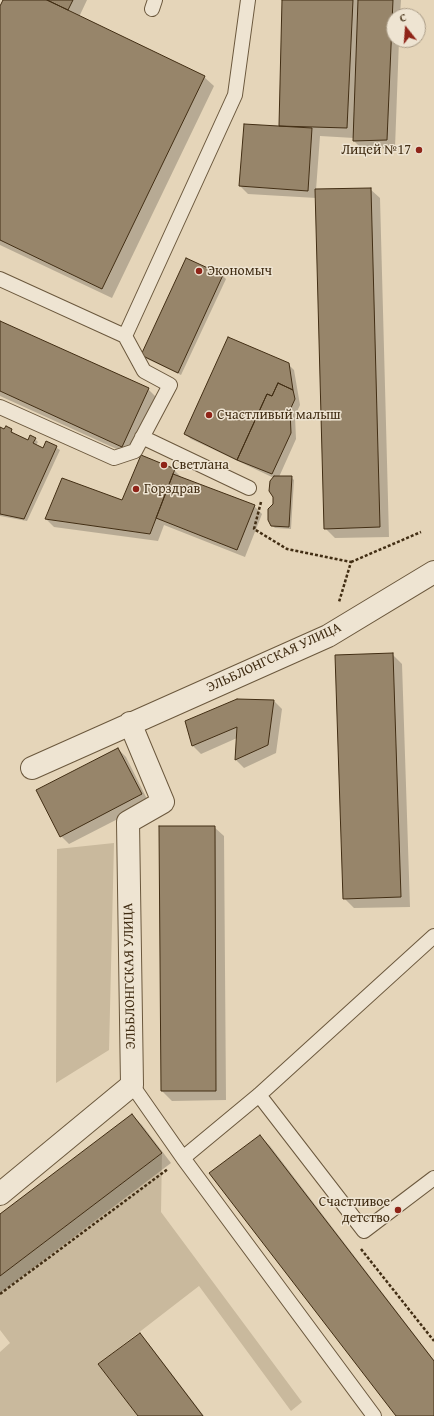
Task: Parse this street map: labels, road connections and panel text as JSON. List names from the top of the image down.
{
  "streets": {
    "street": ["ЭЛЬБЛОНГСКАЯ УЛИЦА"]
  },
  "places": [
    "Лицей №17",
    "Экономыч",
    "Счастливый малыш",
    "Светлана",
    "Горздрав",
    "Счастливое детство"
  ],
  "north": "top"
}
